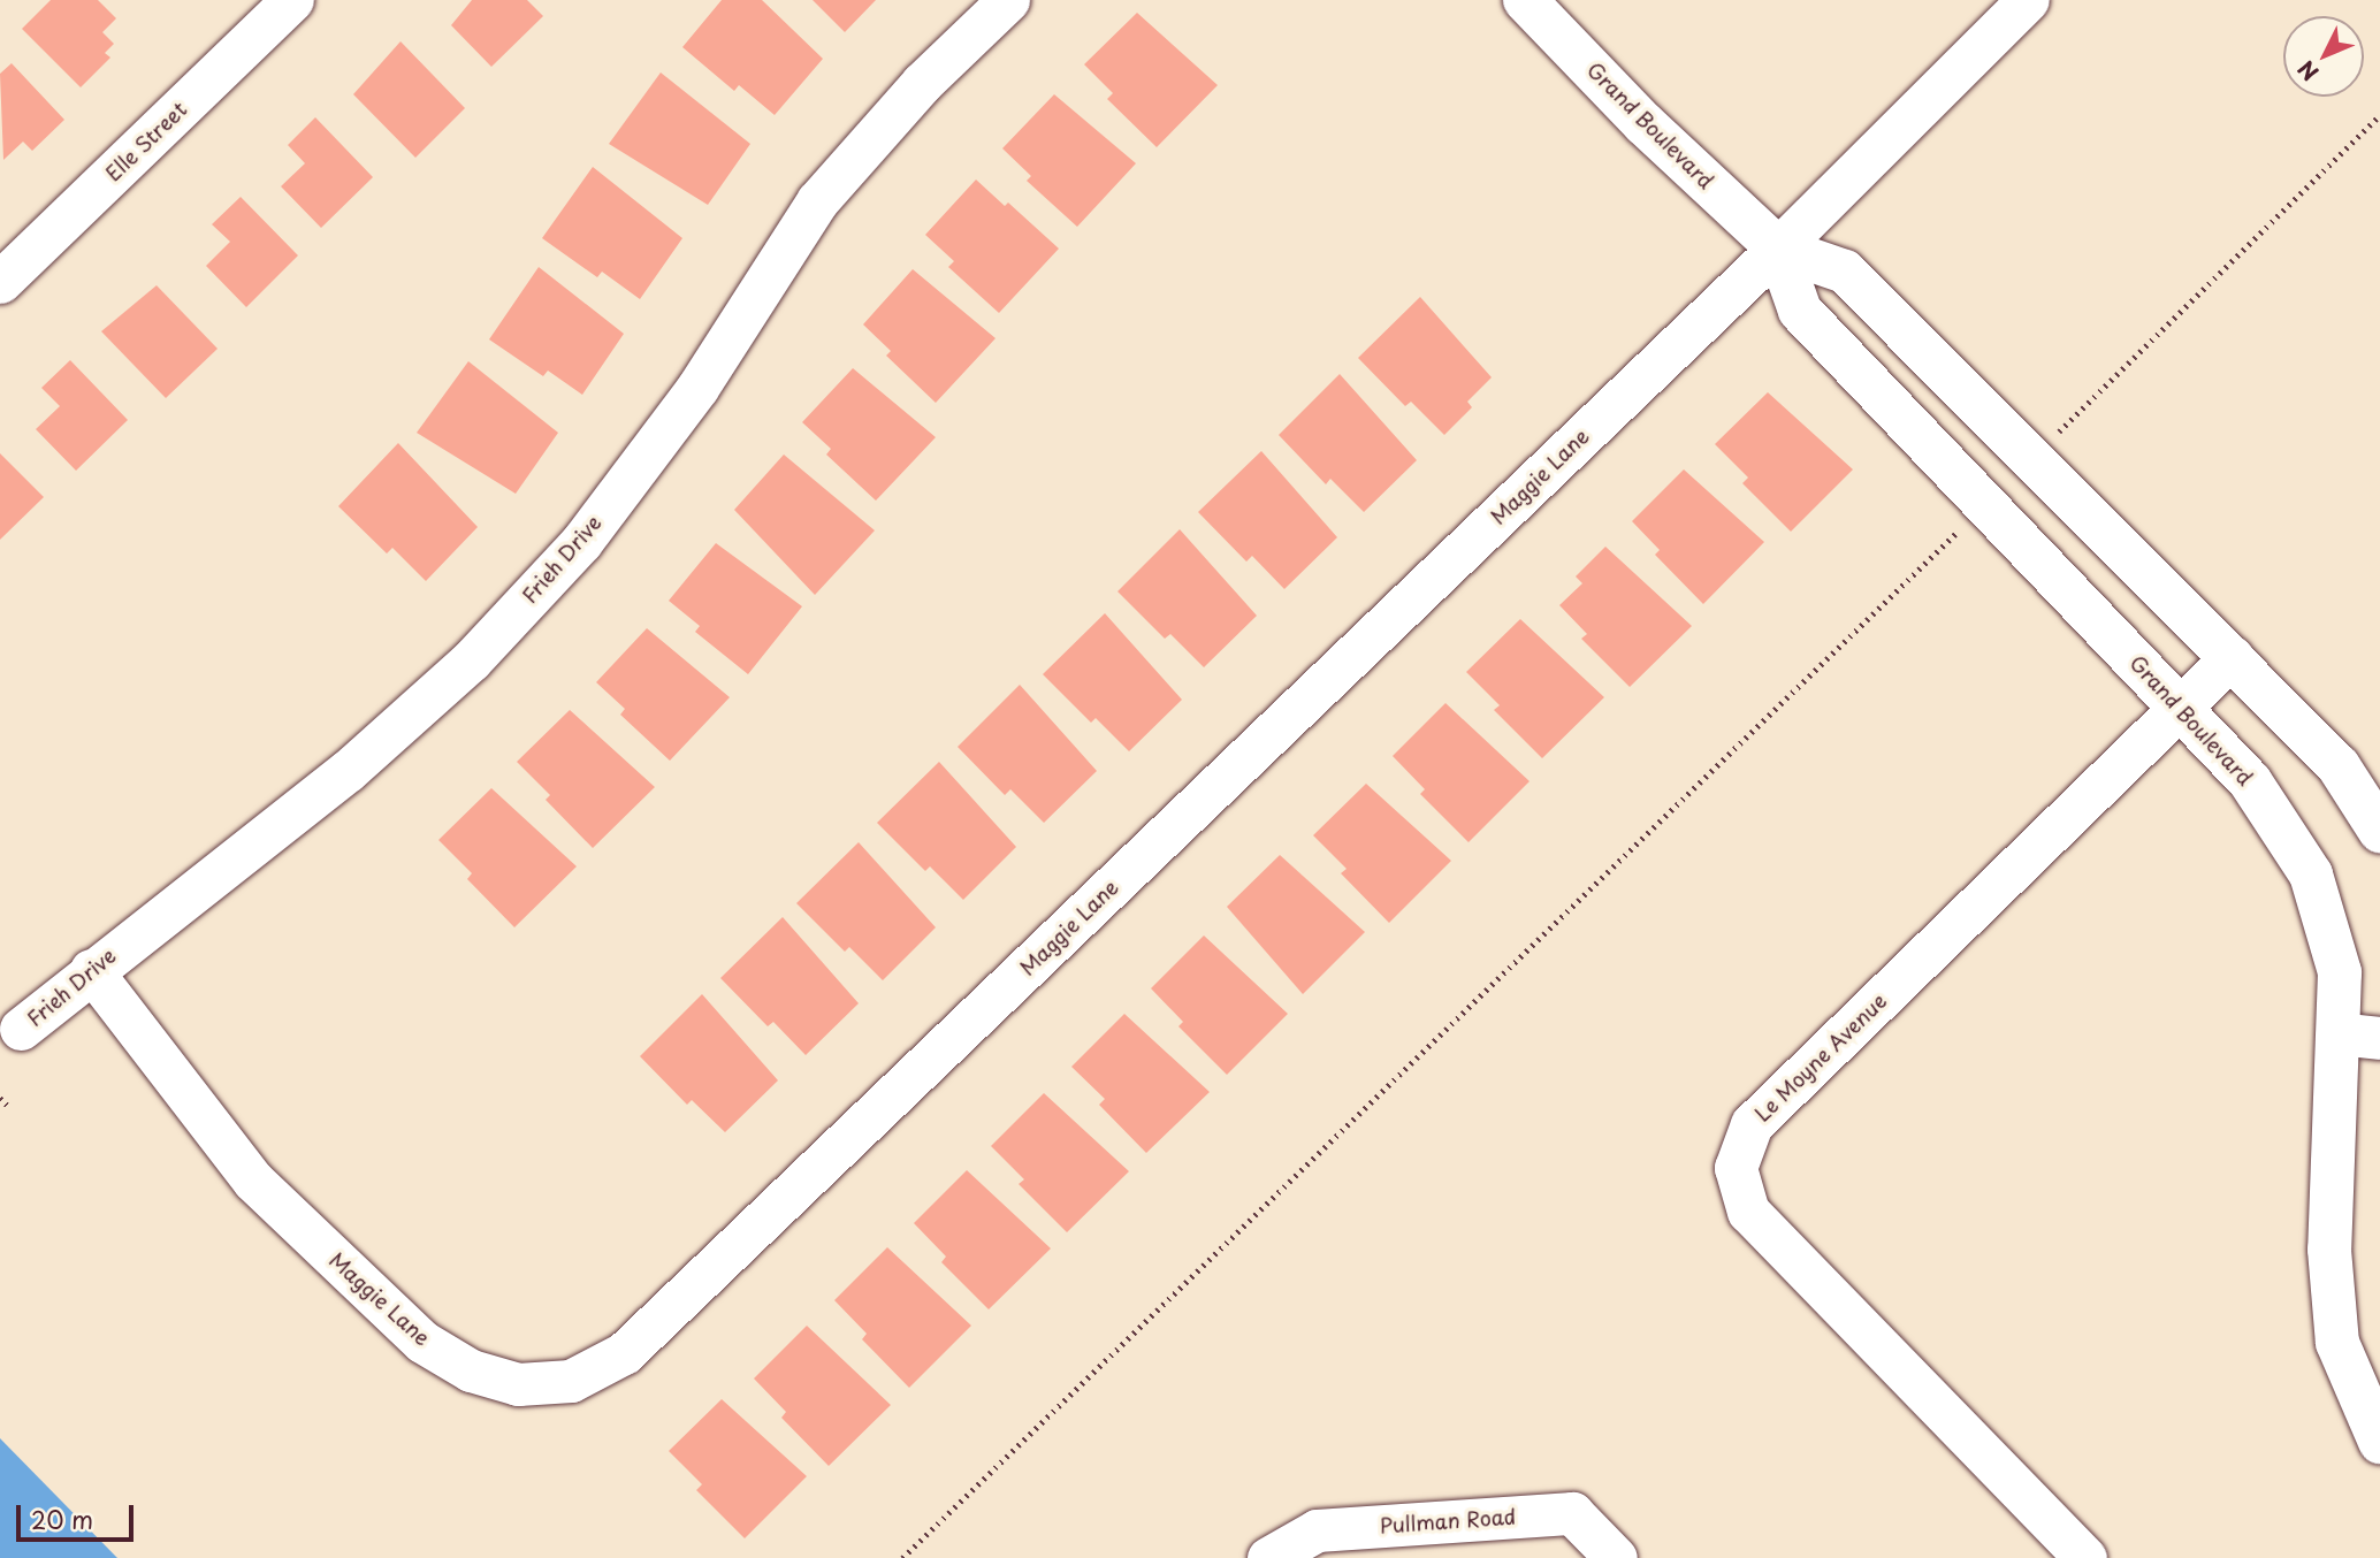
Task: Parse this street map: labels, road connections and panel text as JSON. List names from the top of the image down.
{
  "streets": {
    "street": [
      "Grand Boulevard",
      "Elle Street",
      "Maggie Lane",
      "Frieh Drive",
      "Le Moyne Avenue",
      "Pullman Road"
    ]
  },
  "crossings": [
    ["Grand Boulevard", "Maggie Lane"],
    ["Grand Boulevard", "Le Moyne Avenue"],
    ["Maggie Lane", "Frieh Drive"]
  ],
  "scale_bar": "20 m",
  "north": "bottom left"
}
